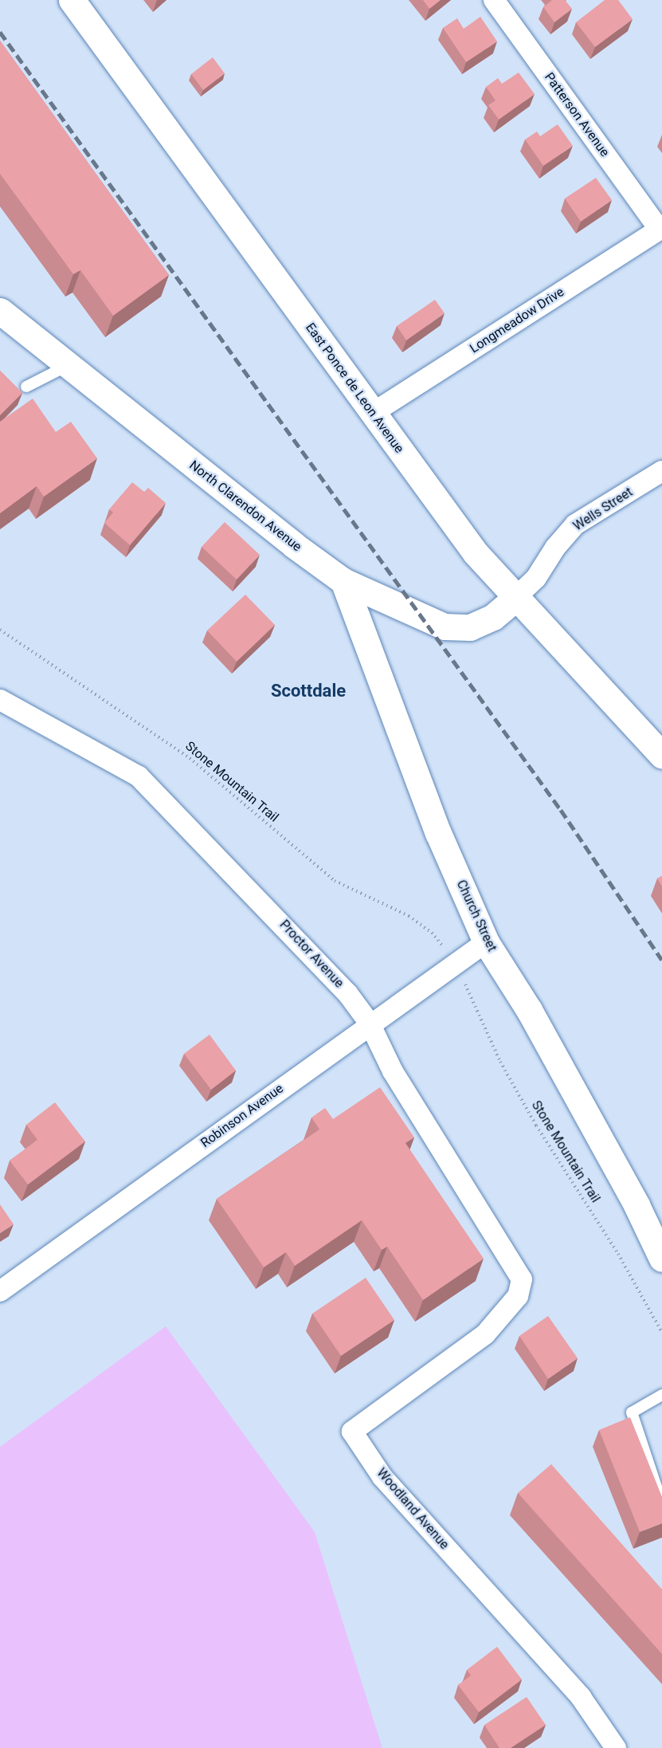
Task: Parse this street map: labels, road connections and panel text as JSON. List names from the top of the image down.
{
  "streets": {
    "street": [
      "Patterson Avenue",
      "Longmeadow Drive",
      "East Ponce de Leon Avenue",
      "North Clarendon Avenue",
      "Wells Street",
      "Church Street",
      "Proctor Avenue",
      "Robinson Avenue",
      "Woodland Avenue"
    ],
    "path": ["Stone Mountain Trail"]
  },
  "crossings": [
    ["Patterson Avenue", "Longmeadow Drive"],
    ["Longmeadow Drive", "East Ponce de Leon Avenue"],
    ["East Ponce de Leon Avenue", "North Clarendon Avenue"],
    ["East Ponce de Leon Avenue", "Wells Street"],
    ["North Clarendon Avenue", "Wells Street"],
    ["North Clarendon Avenue", "Church Street"],
    ["Church Street", "Robinson Avenue"],
    ["Proctor Avenue", "Robinson Avenue"],
    ["Proctor Avenue", "Woodland Avenue"]
  ],
  "districts": ["Scottdale"]
}
